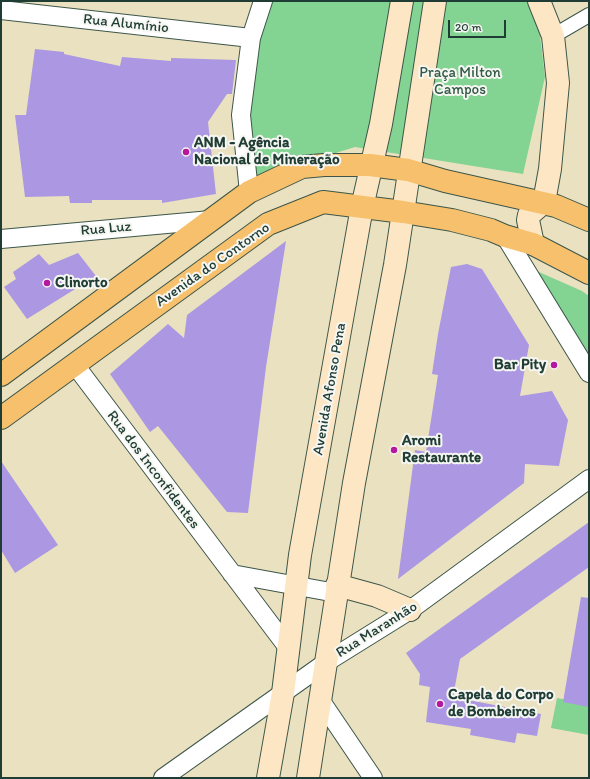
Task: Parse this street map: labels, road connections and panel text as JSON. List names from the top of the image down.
{
  "streets": {
    "main road": ["Avenida do Contorno", "Avenida Afonso Pena"],
    "street": [
      "Rua Alumínio",
      "Rua Luz",
      "Rua dos Inconfidentes",
      "Rua Maranhão"
    ]
  },
  "crossings": [
    ["Avenida do Contorno", "Avenida Afonso Pena"],
    ["Avenida do Contorno", "Rua dos Inconfidentes"],
    ["Avenida Afonso Pena", "Rua dos Inconfidentes"],
    ["Avenida Afonso Pena", "Rua Maranhão"]
  ],
  "parks": ["Praça Milton Campos"],
  "places": [
    "ANM - Agência Nacional de Mineração",
    "Clinorto",
    "Bar Pity",
    "Aromi Restaurante",
    "Capela do Corpo de Bombeiros"
  ],
  "scale_bar": "20 m"
}
